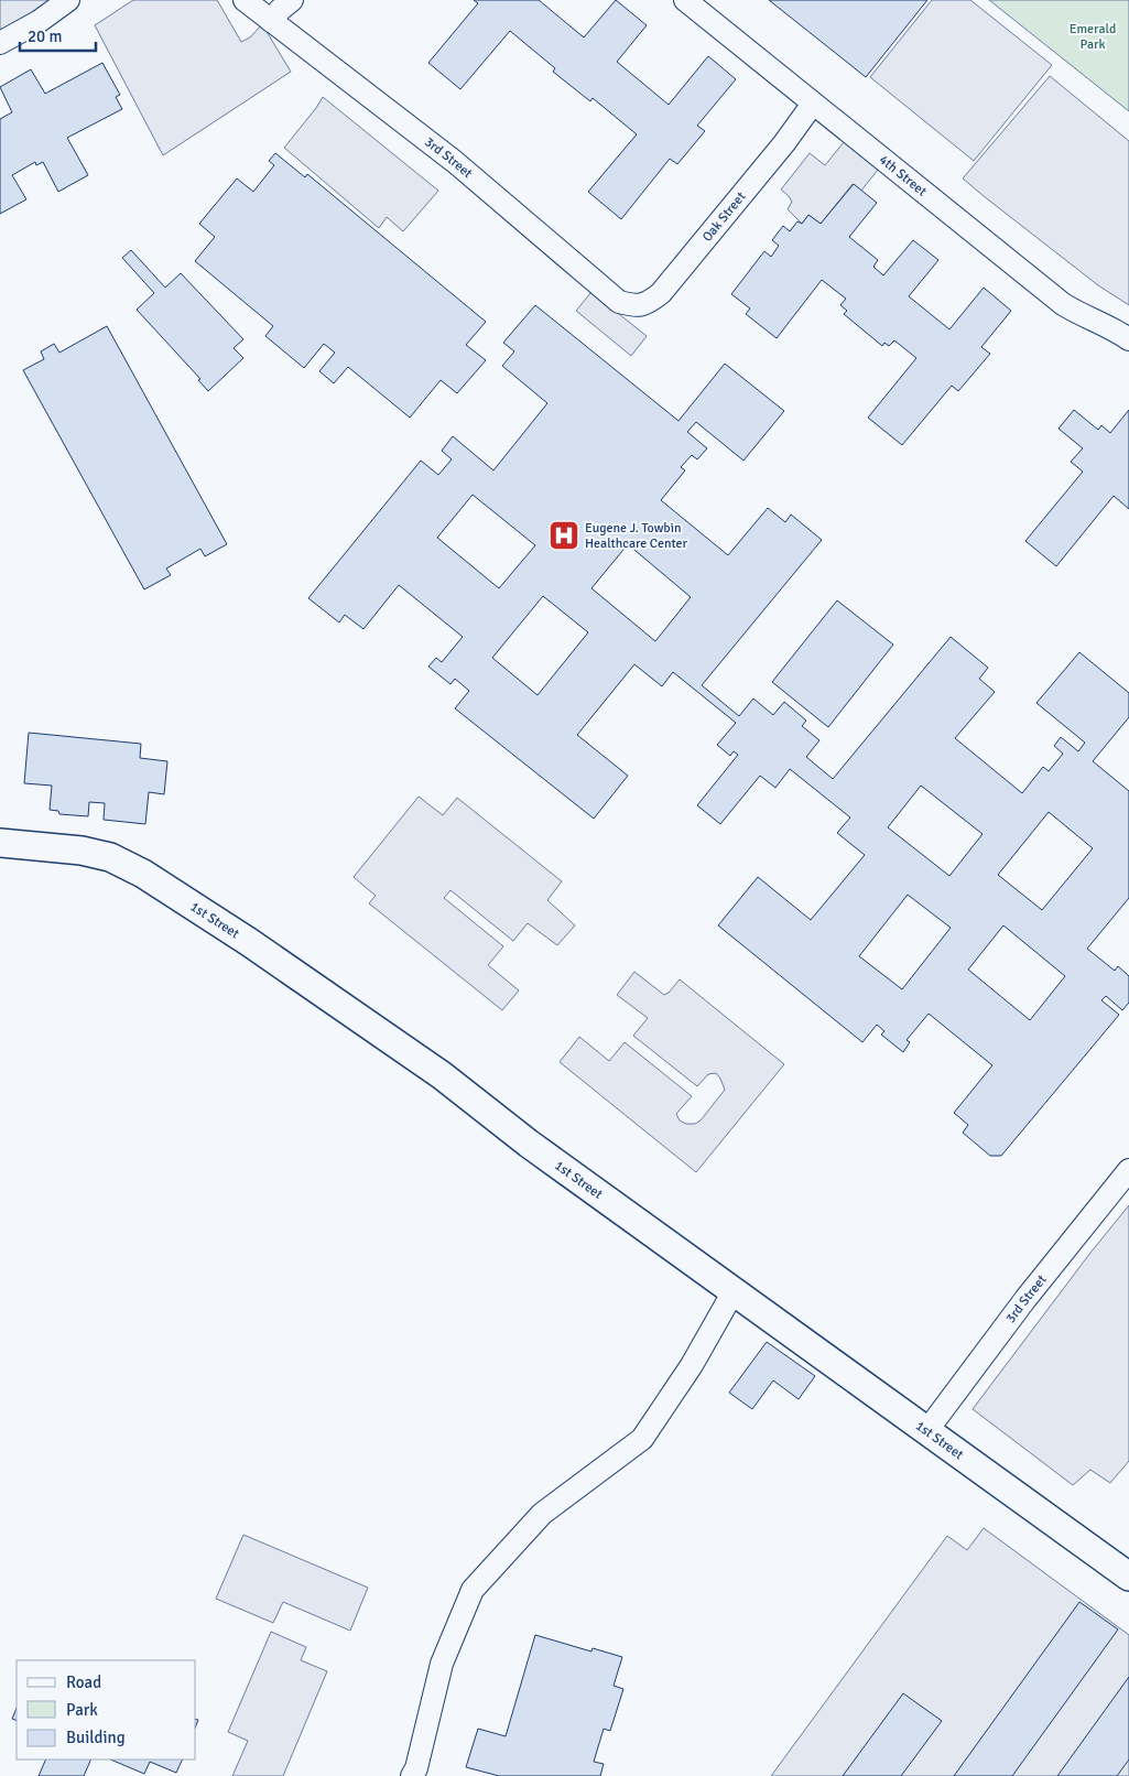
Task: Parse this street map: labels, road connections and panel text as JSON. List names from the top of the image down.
{
  "streets": {
    "street": [
      "3rd Street",
      "4th Street",
      "Oak Street",
      "1st Street"
    ]
  },
  "crossings": [
    ["3rd Street", "Oak Street"],
    ["3rd Street", "1st Street"],
    ["4th Street", "Oak Street"]
  ],
  "parks": ["Emerald Park"],
  "places": {
    "hospital": ["Eugene J. Towbin Healthcare Center"]
  },
  "legend": ["Road", "Park", "Building"],
  "scale_bar": "20 m"
}
